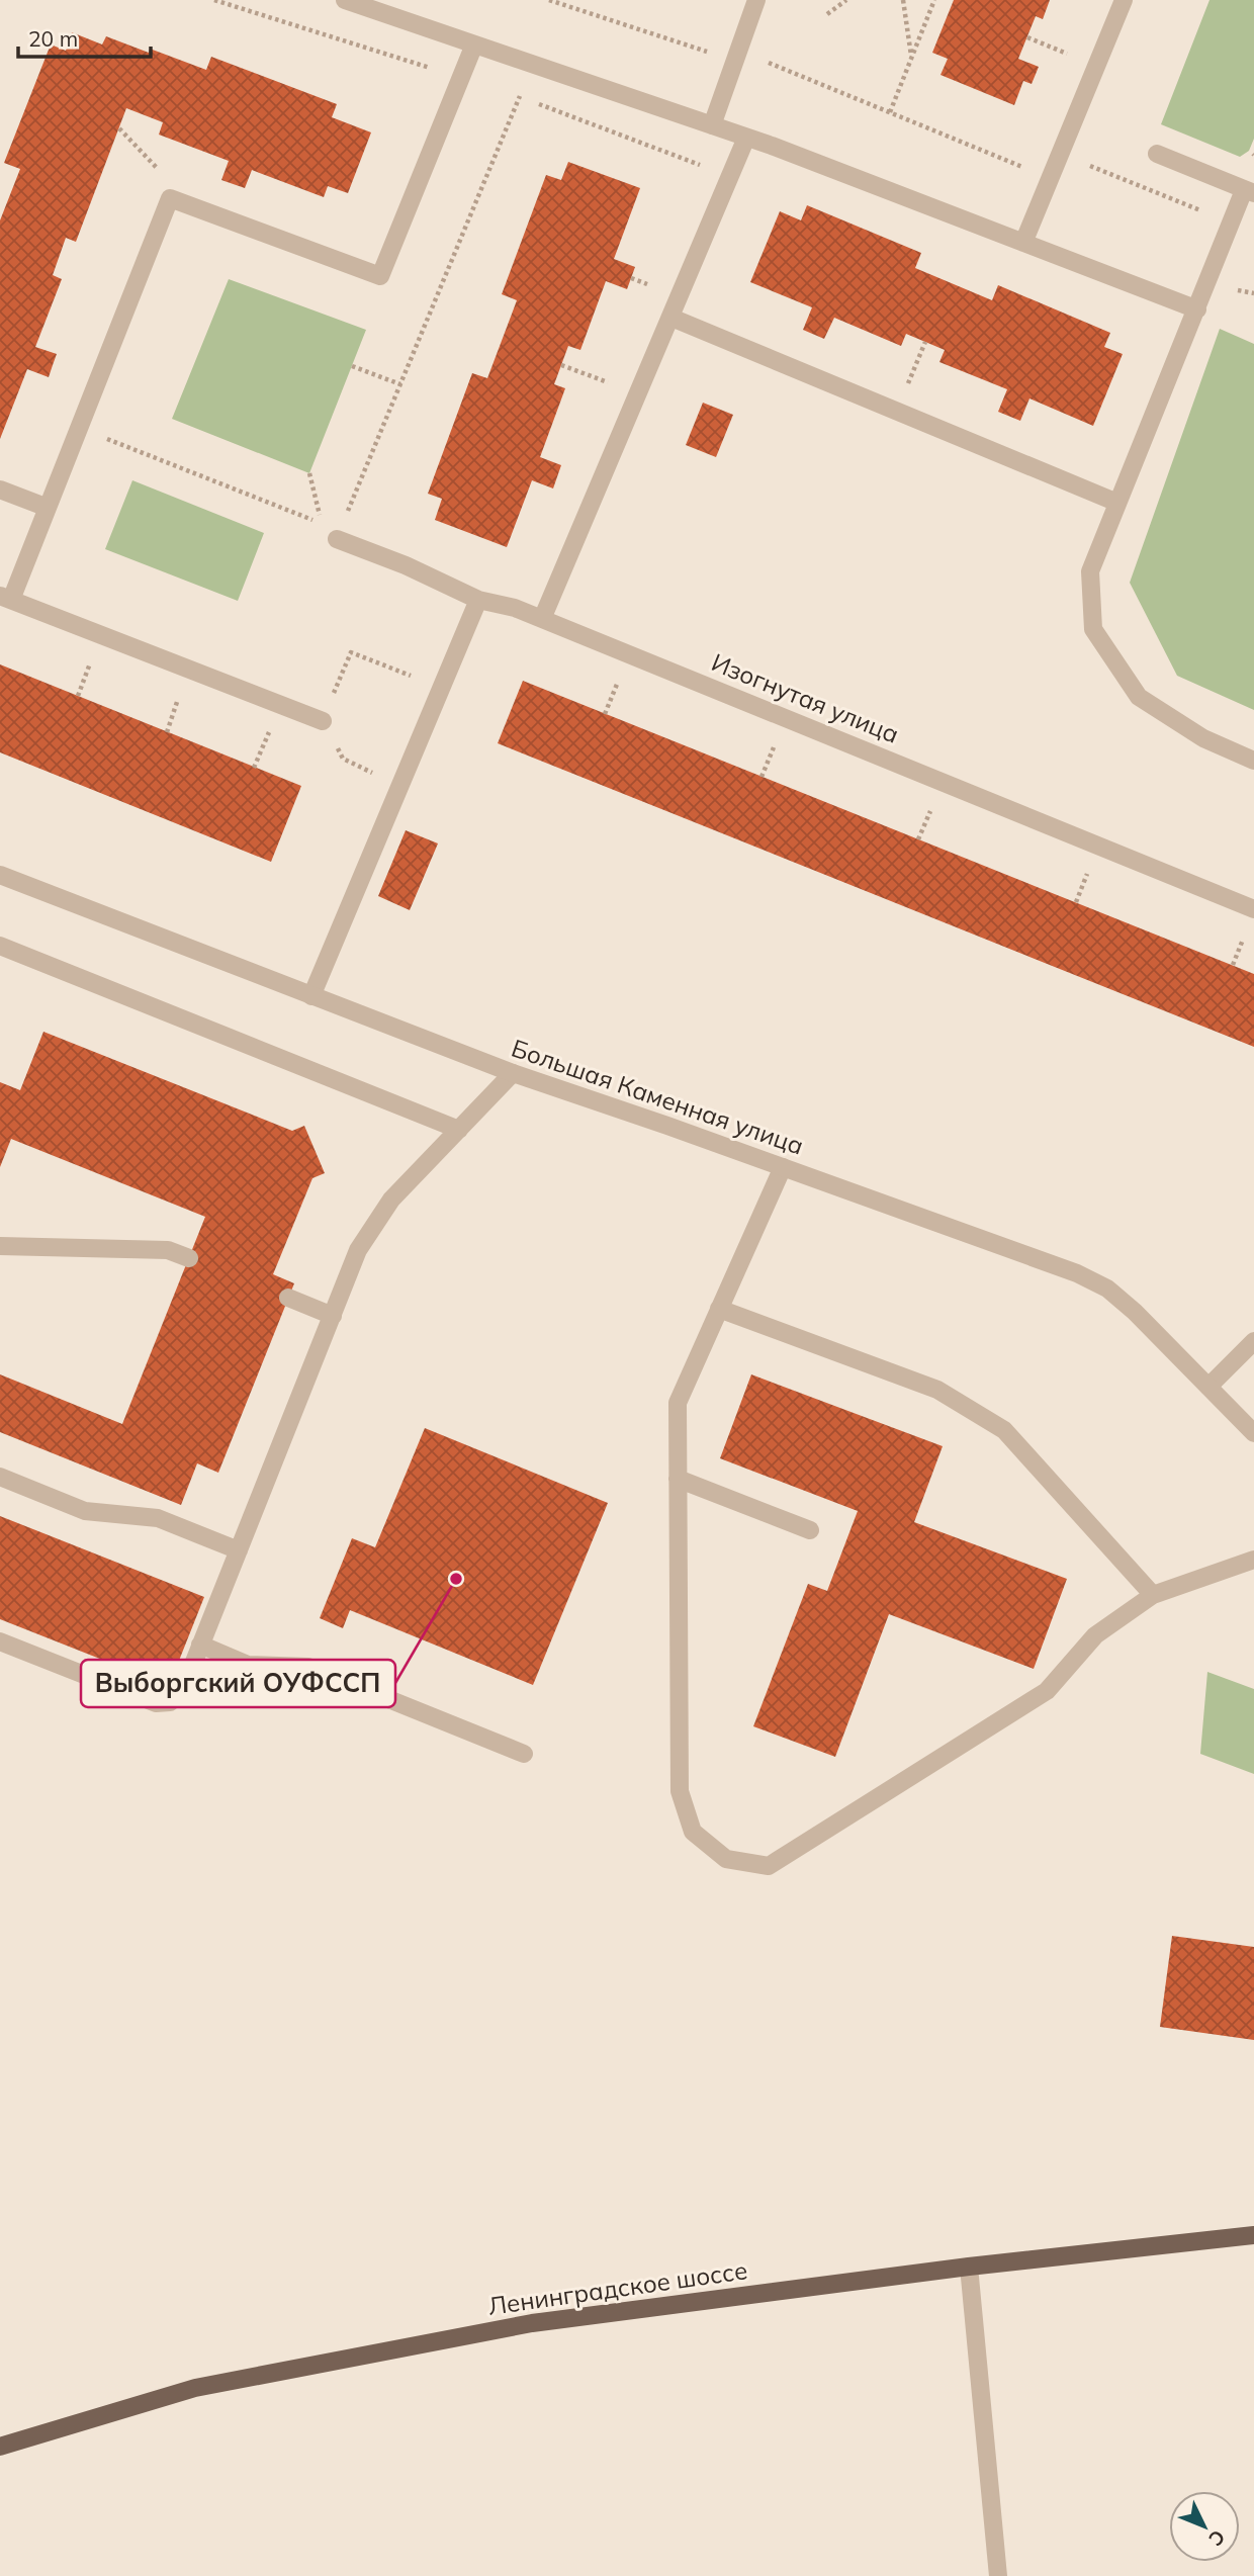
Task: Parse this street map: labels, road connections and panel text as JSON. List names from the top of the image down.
{
  "streets": {
    "main road": ["Ленинградское шоссе"],
    "street": ["Изогнутая улица", "Большая Каменная улица"]
  },
  "places": ["Выборгский ОУФССП"],
  "scale_bar": "20 m",
  "north": "bottom right"
}
